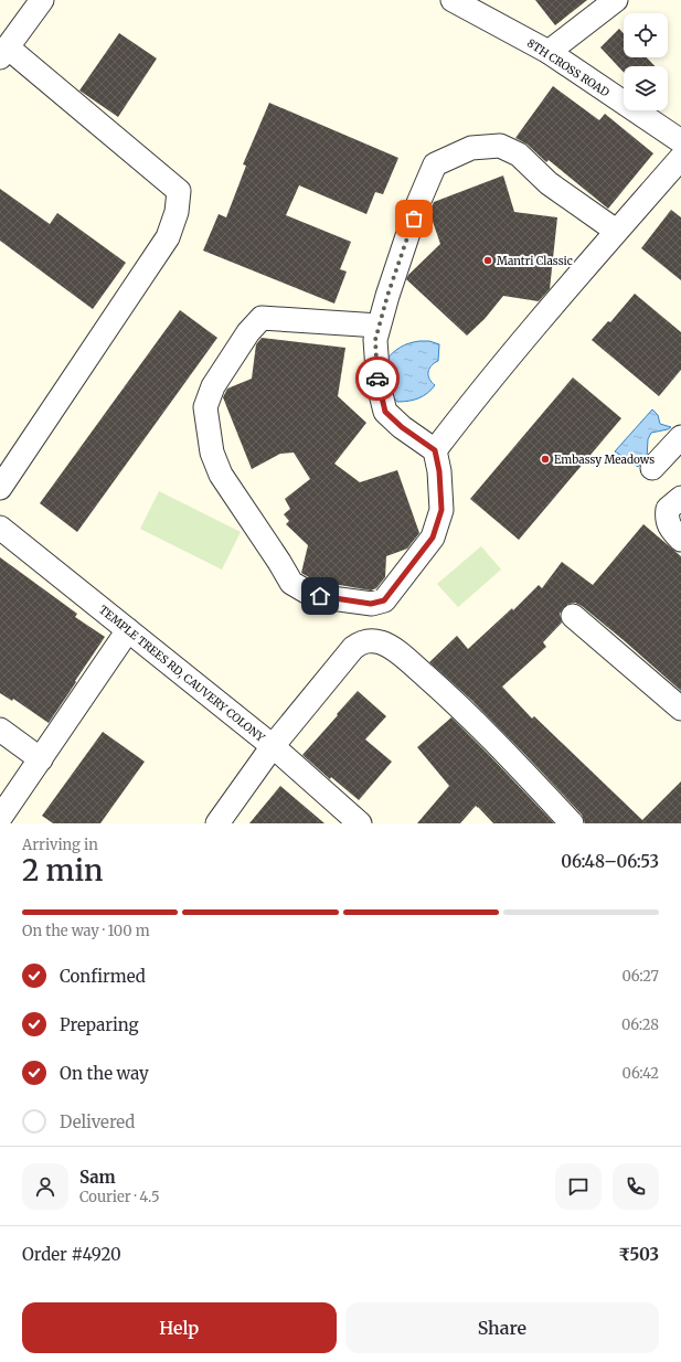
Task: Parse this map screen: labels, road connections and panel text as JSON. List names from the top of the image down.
{
  "streets": {
    "street": ["8TH CROSS ROAD", "TEMPLE TREES RD, CAUVERY COLONY"]
  },
  "places": ["Mantri Classic", "Embassy Meadows"],
  "page": {
    "heading": ["2 min", "Arriving in", "06:48–06:53"],
    "panel": [
      "Sam",
      "Courier · 4.5",
      "Order #4920",
      "₹503"
    ],
    "bar": "On the way · 100 m",
    "list": [
      ["Confirmed", "06:27"],
      ["Preparing", "06:28"],
      ["On the way", "06:42"],
      "Delivered"
    ],
    "buttons": ["Help", "Share"]
  }
}
